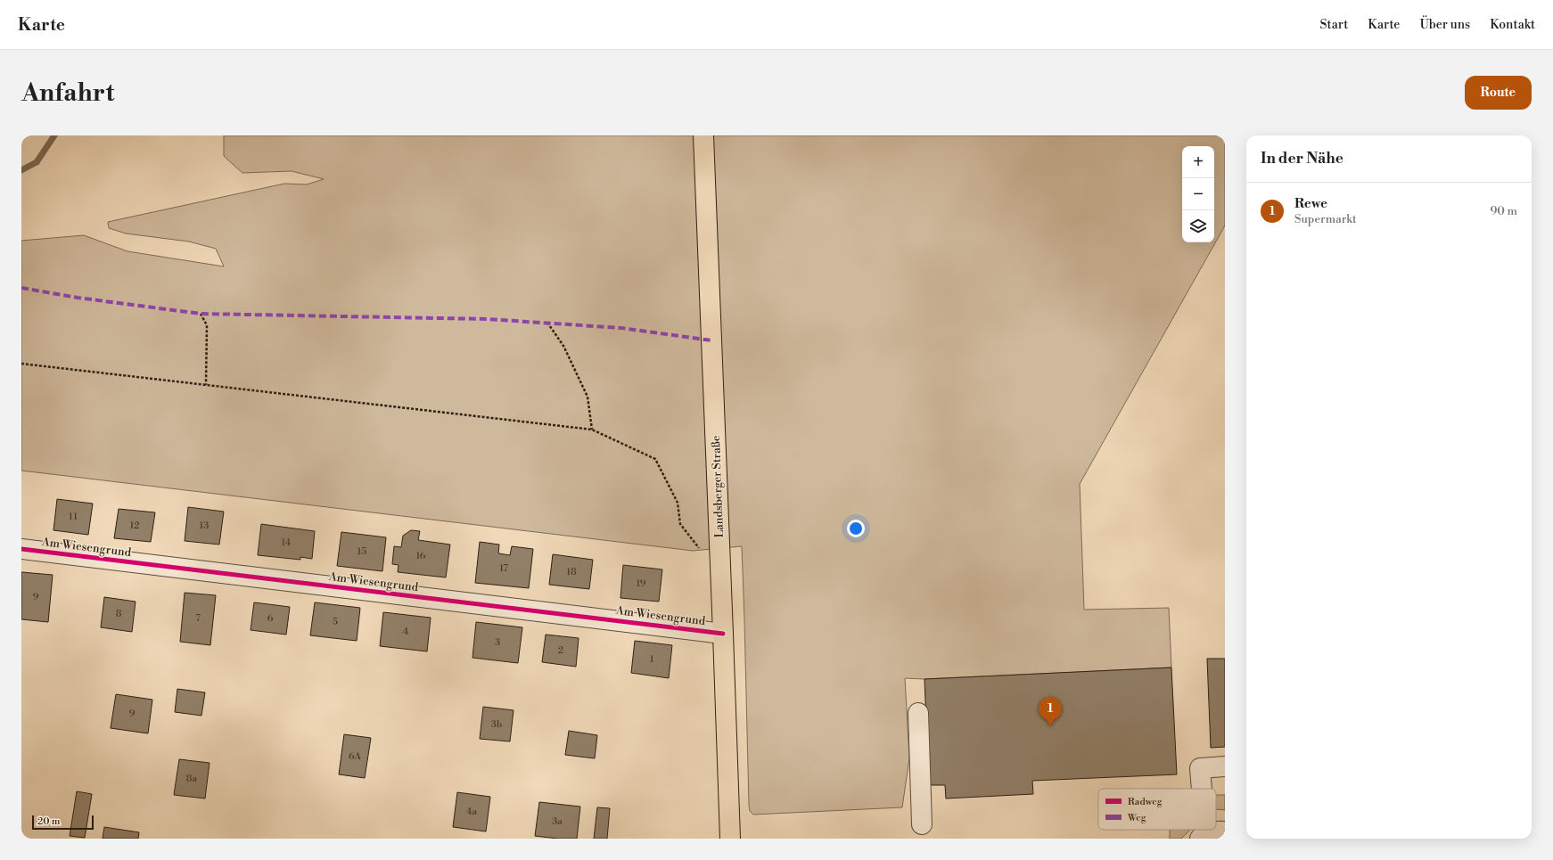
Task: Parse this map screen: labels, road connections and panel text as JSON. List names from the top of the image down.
{
  "streets": {
    "main road": ["Landsberger Straße"],
    "street": ["Am Wiesengrund"]
  },
  "crossings": [
    ["Landsberger Straße", "Am Wiesengrund"]
  ],
  "house_numbers": [
    "11",
    "12",
    "13",
    "14",
    "15",
    "16",
    "17",
    "18",
    "19",
    "9",
    "8",
    "7",
    "6",
    "5",
    "4",
    "3",
    "2",
    "1",
    "9",
    "3b",
    "6A",
    "8a",
    "4a",
    "3a"
  ],
  "legend": ["Radweg", "Weg"],
  "scale_bar": "20 m",
  "page": {
    "header": "Karte",
    "nav": [
      "Start",
      "Karte",
      "Über uns",
      "Kontakt"
    ],
    "buttons": "Route",
    "title": "Anfahrt",
    "heading": "In der Nähe",
    "map_buttons": ["+", "−"],
    "list": [
      {
        "mark": "1",
        "name": "Rewe",
        "note": "Supermarkt",
        "value": "90 m"
      }
    ],
    "pins": "1",
    "scale": "20 m"
  }
}
